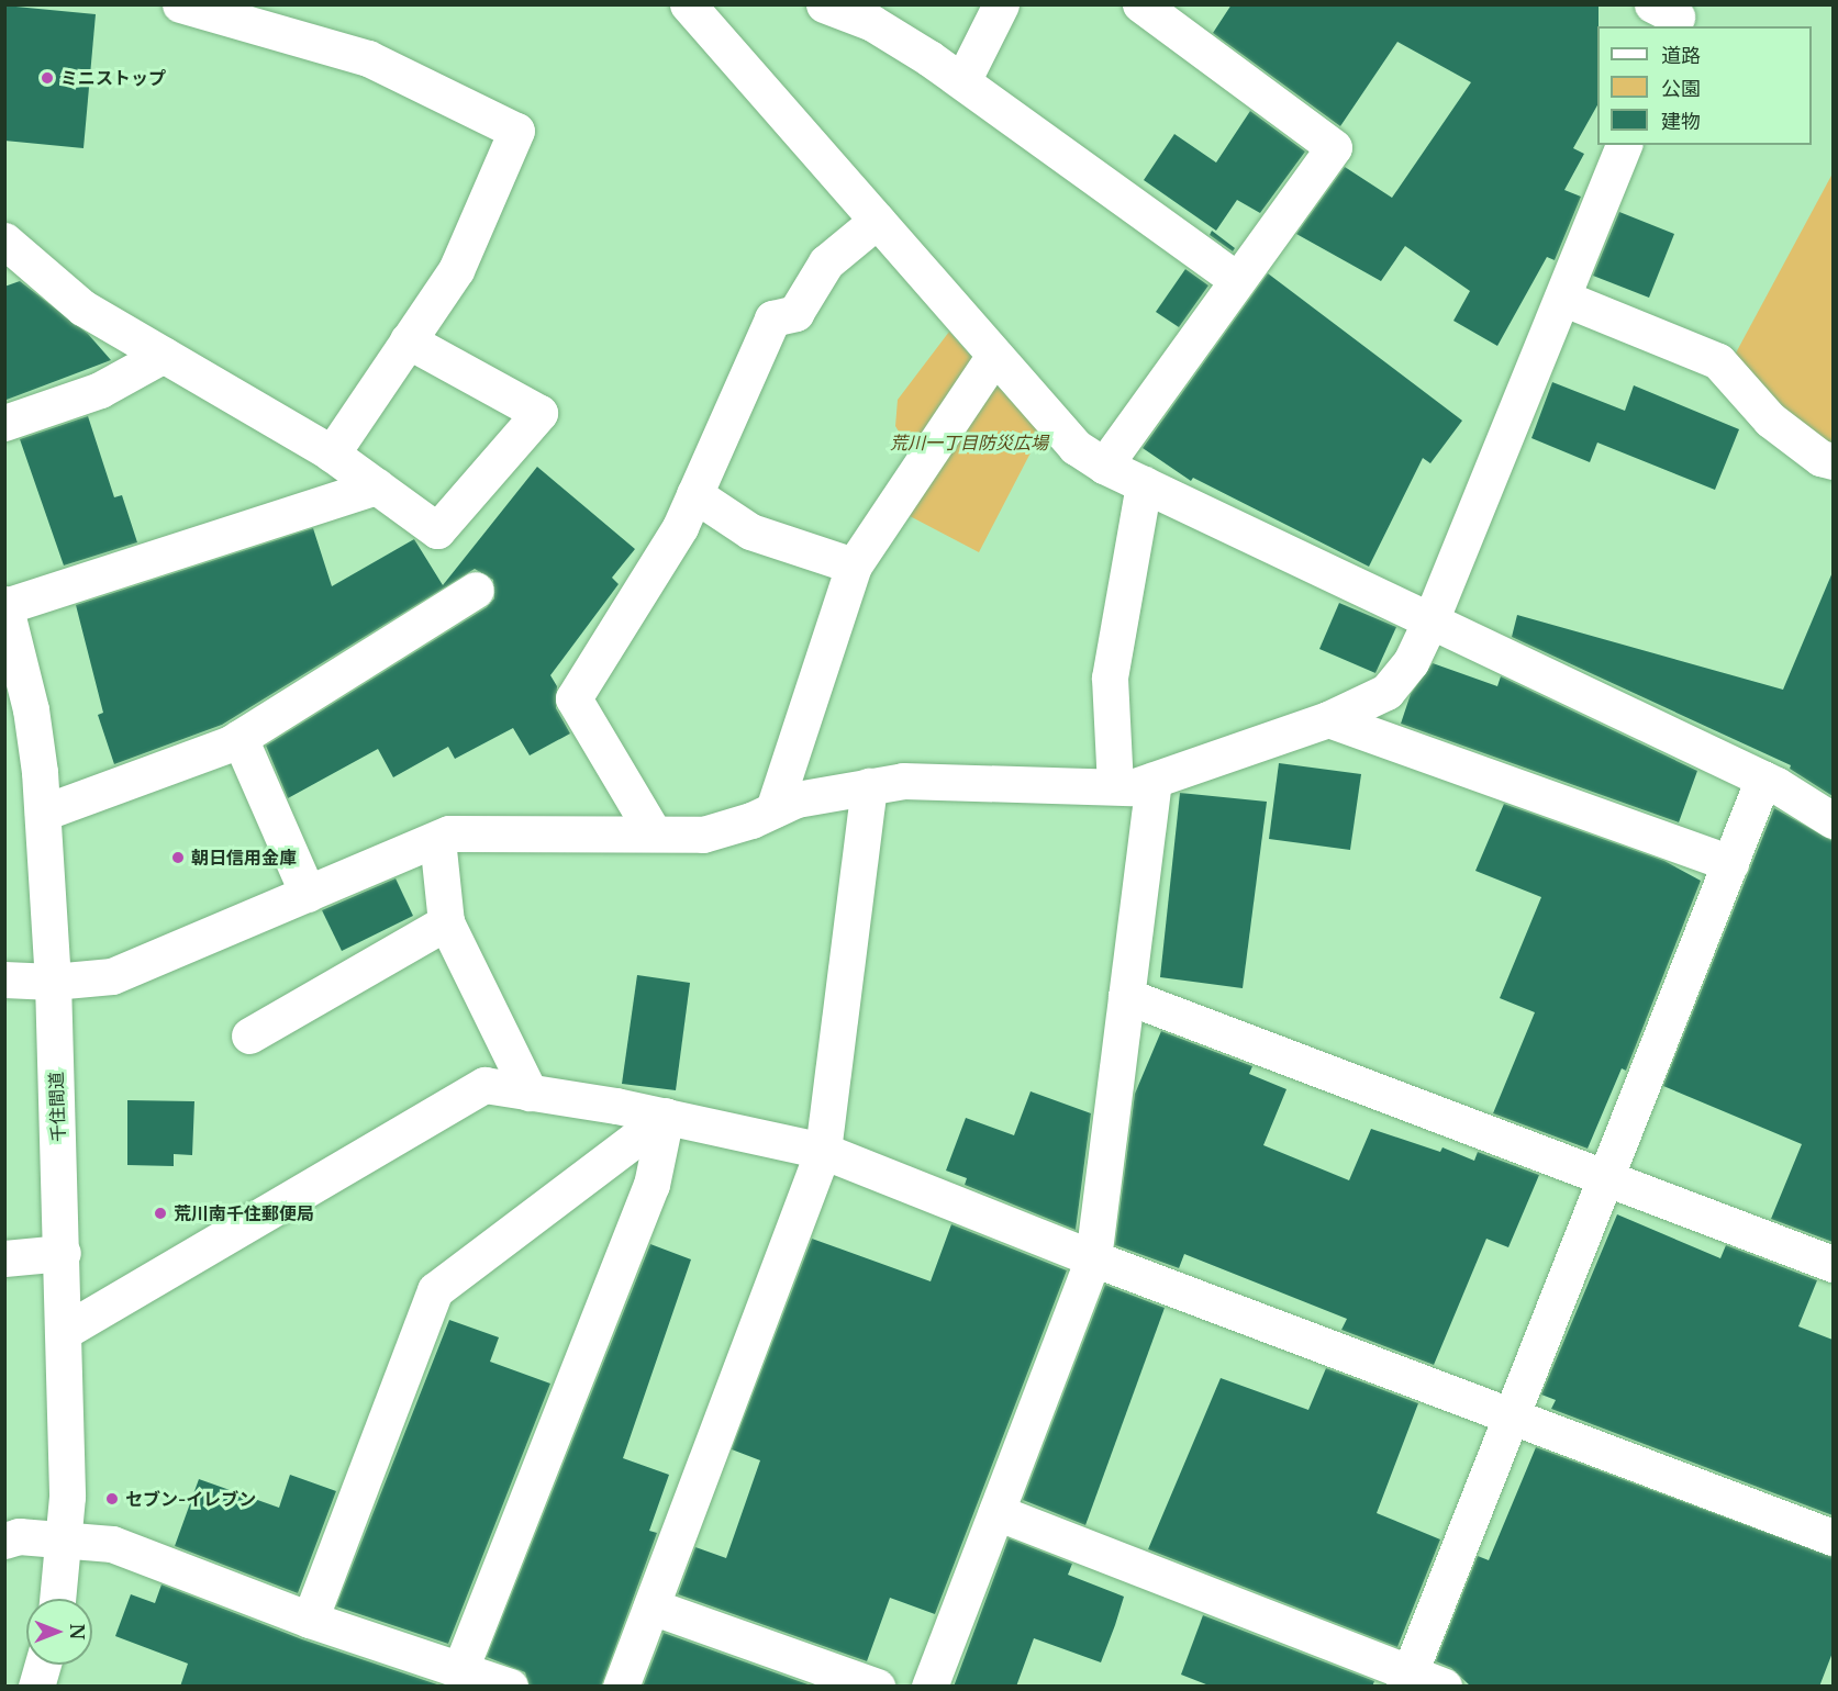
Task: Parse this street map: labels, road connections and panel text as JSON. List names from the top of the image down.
{
  "streets": {
    "street": ["千住間道"]
  },
  "parks": ["荒川一丁目防災広場"],
  "places": [
    "ミニストップ",
    "朝日信用金庫",
    "荒川南千住郵便局",
    "セブン-イレブン"
  ],
  "legend": ["道路", "公園", "建物"],
  "north": "right"
}
